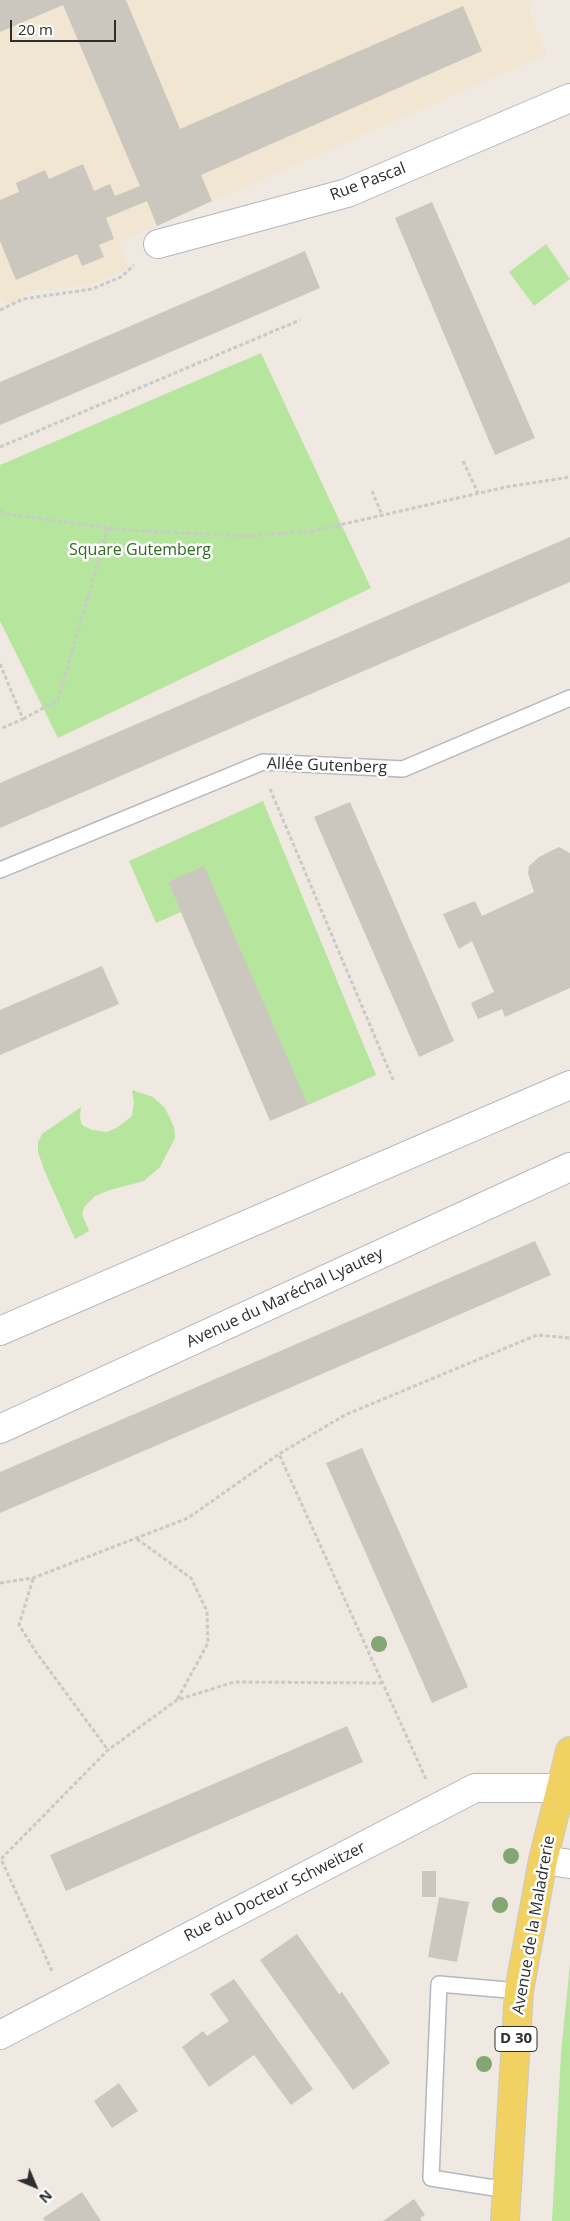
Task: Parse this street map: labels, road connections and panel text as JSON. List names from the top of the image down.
{
  "streets": {
    "main road": ["Avenue de la Maladrerie", "D 30"],
    "street": ["Rue Pascal", "Avenue du Maréchal Lyautey", "Rue du Docteur Schweitzer"],
    "lane": ["Allée Gutenberg"]
  },
  "crossings": [
    ["Rue du Docteur Schweitzer", "Avenue de la Maladrerie"]
  ],
  "parks": ["Square Gutemberg"],
  "scale_bar": "20 m",
  "north": "bottom right"
}
